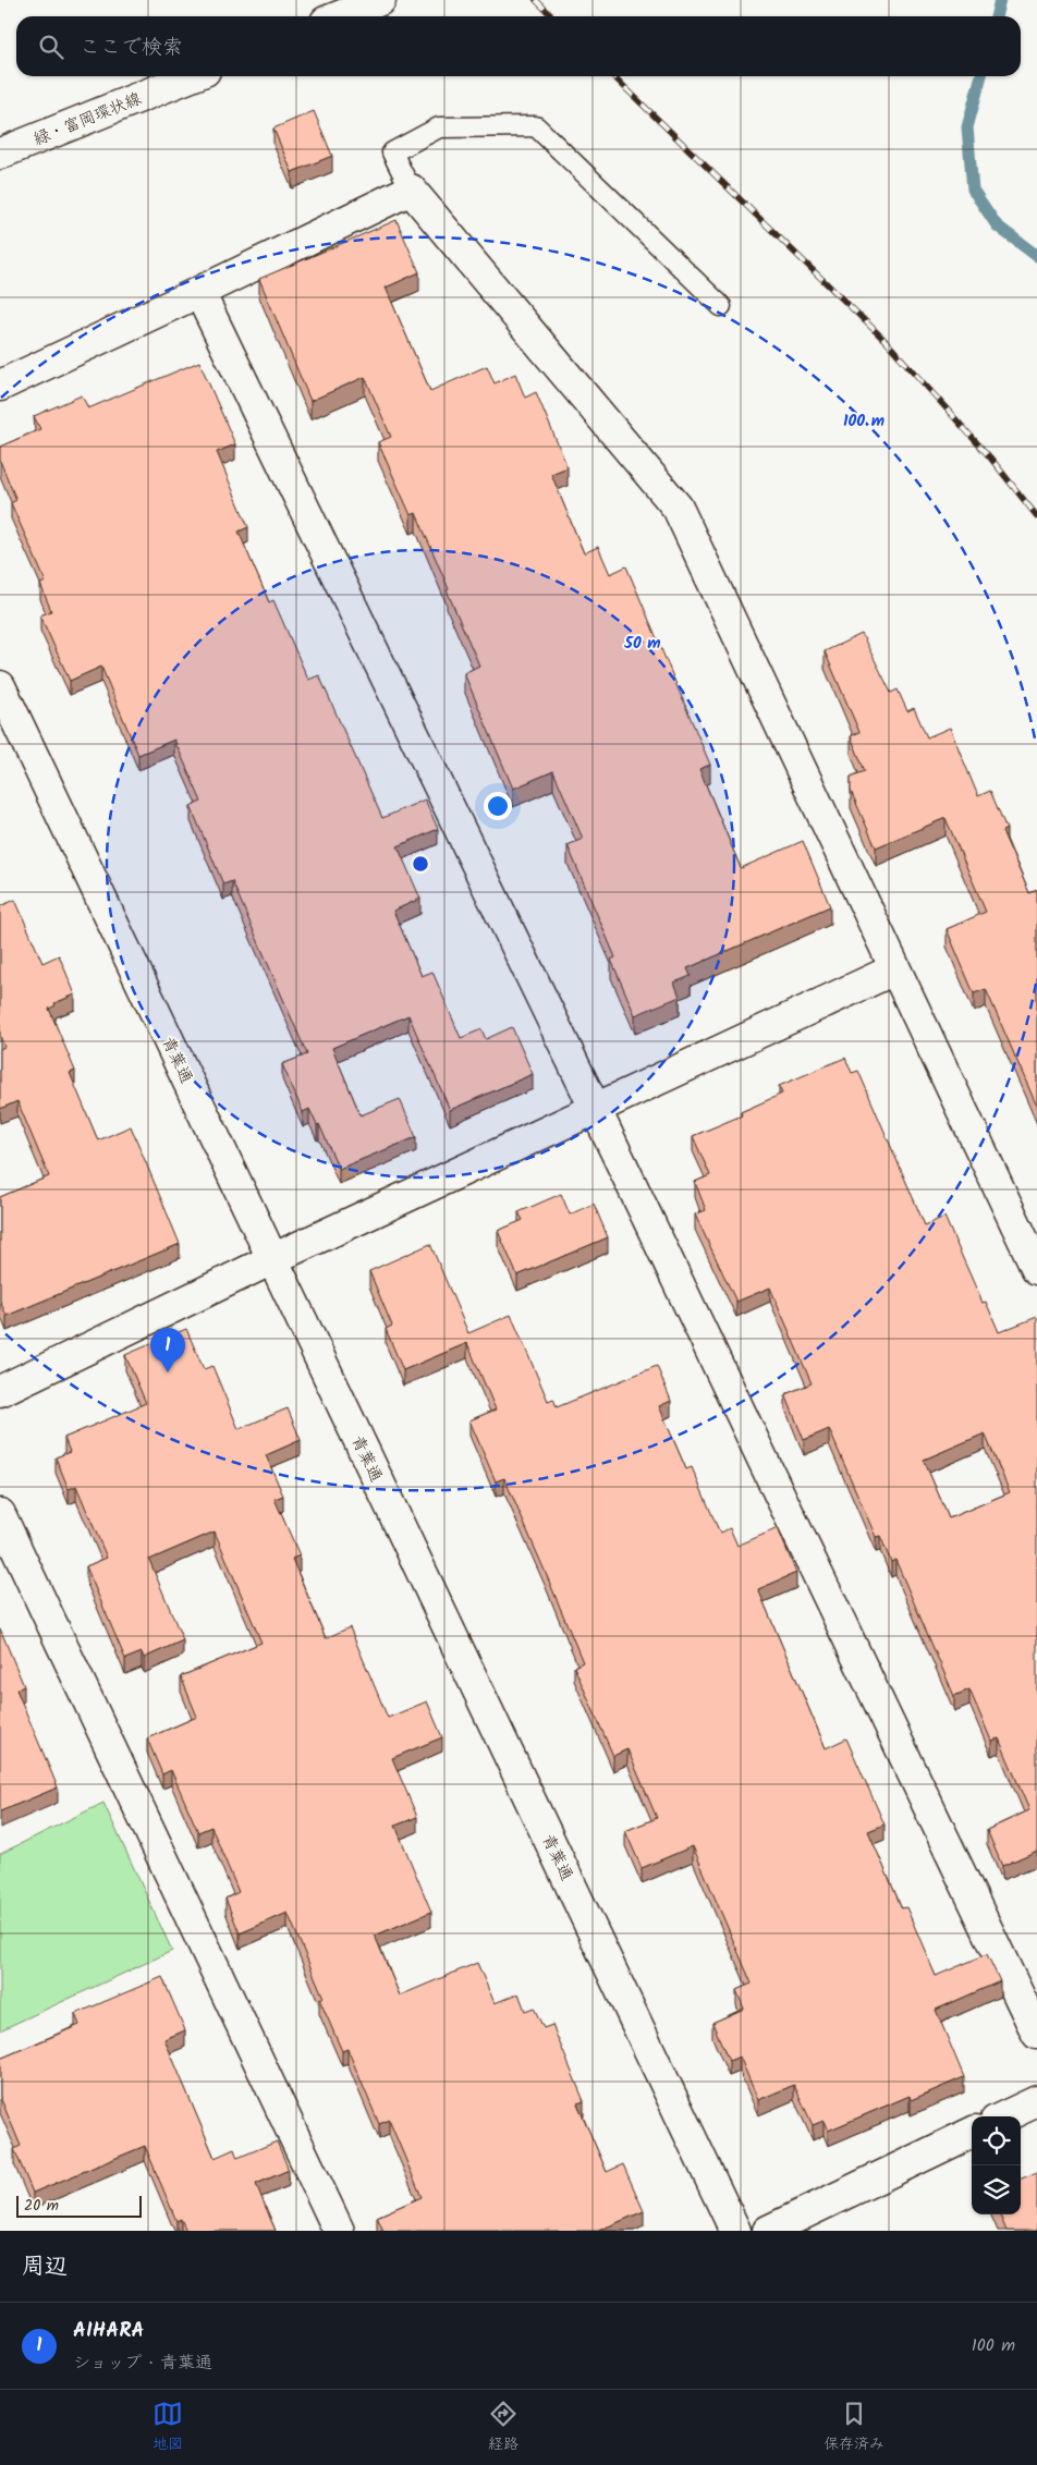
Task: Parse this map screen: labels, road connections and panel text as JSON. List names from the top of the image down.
{
  "streets": {
    "street": ["緑・富岡環状線", "青葉通"]
  },
  "scale_bar": "20 m",
  "page": {
    "search": "ここで検索",
    "pins": "1",
    "scale": "20 m",
    "heading": "周辺",
    "list": [
      {
        "mark": "1",
        "name": "AIHARA",
        "note": "ショップ · 青葉通",
        "value": "100 m"
      }
    ],
    "nav": ["地図", "経路", "保存済み"]
  },
  "rings": ["100 m", "50 m"]
}
